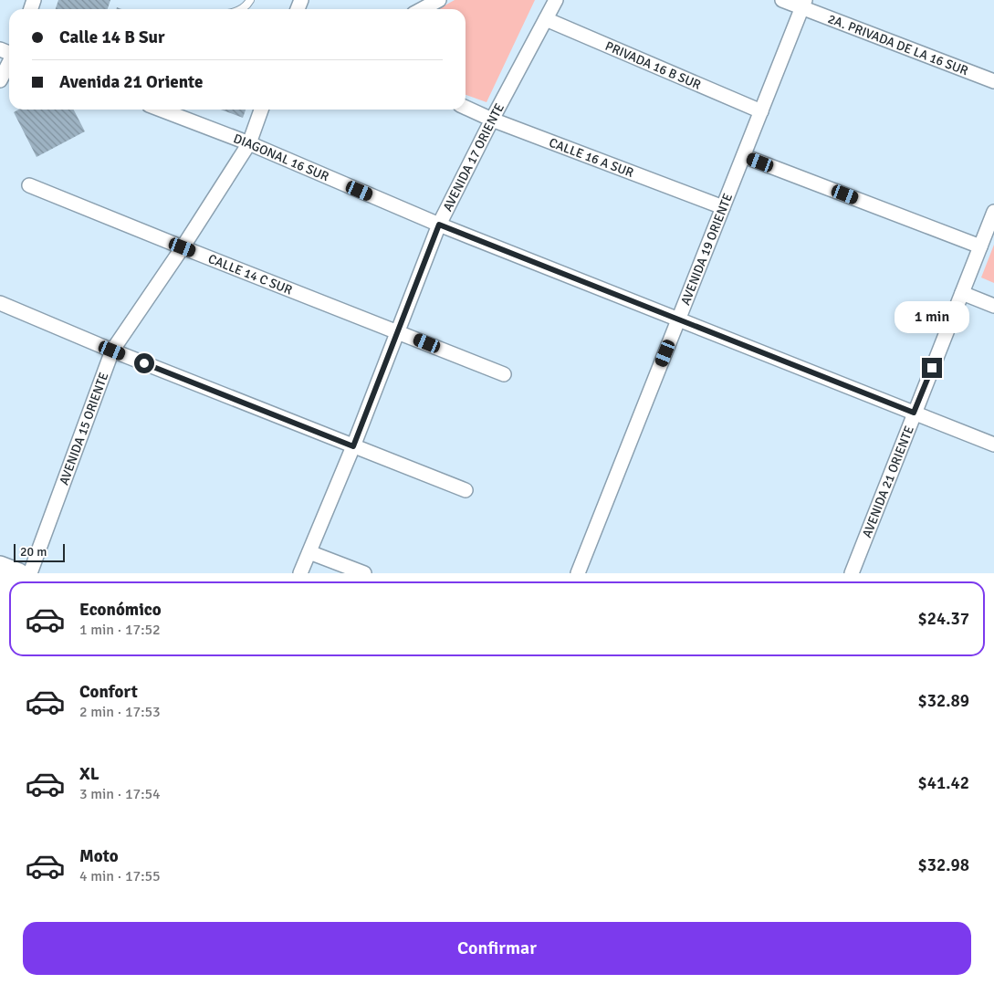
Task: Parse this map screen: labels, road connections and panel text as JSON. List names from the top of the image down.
{
  "streets": {
    "street": [
      "2A. PRIVADA DE LA 16 SUR",
      "PRIVADA 16 B SUR",
      "AVENIDA 17 ORIENTE",
      "CALLE 16 A SUR",
      "DIAGONAL 16 SUR",
      "AVENIDA 19 ORIENTE",
      "CALLE 14 C SUR",
      "AVENIDA 15 ORIENTE",
      "AVENIDA 21 ORIENTE"
    ]
  },
  "crossings": [
    ["2A. PRIVADA DE LA 16 SUR", "AVENIDA 19 ORIENTE"],
    ["PRIVADA 16 B SUR", "AVENIDA 17 ORIENTE"],
    ["PRIVADA 16 B SUR", "AVENIDA 19 ORIENTE"],
    ["AVENIDA 17 ORIENTE", "CALLE 16 A SUR"],
    ["AVENIDA 17 ORIENTE", "DIAGONAL 16 SUR"],
    ["AVENIDA 17 ORIENTE", "CALLE 14 C SUR"],
    ["CALLE 16 A SUR", "AVENIDA 19 ORIENTE"],
    ["DIAGONAL 16 SUR", "AVENIDA 19 ORIENTE"],
    ["DIAGONAL 16 SUR", "AVENIDA 15 ORIENTE"],
    ["DIAGONAL 16 SUR", "AVENIDA 21 ORIENTE"],
    ["CALLE 14 C SUR", "AVENIDA 15 ORIENTE"]
  ],
  "scale_bar": "20 m",
  "page": {
    "banner": ["Calle 14 B Sur", "Avenida 21 Oriente"],
    "bubble": "1 min",
    "scale": "20 m",
    "list": [
      {
        "name": "Económico",
        "note": "1 min · 17:52",
        "value": "$24.37"
      },
      {
        "name": "Confort",
        "note": "2 min · 17:53",
        "value": "$32.89"
      },
      {
        "name": "XL",
        "note": "3 min · 17:54",
        "value": "$41.42"
      },
      {
        "name": "Moto",
        "note": "4 min · 17:55",
        "value": "$32.98"
      }
    ],
    "buttons": "Confirmar"
  }
}
